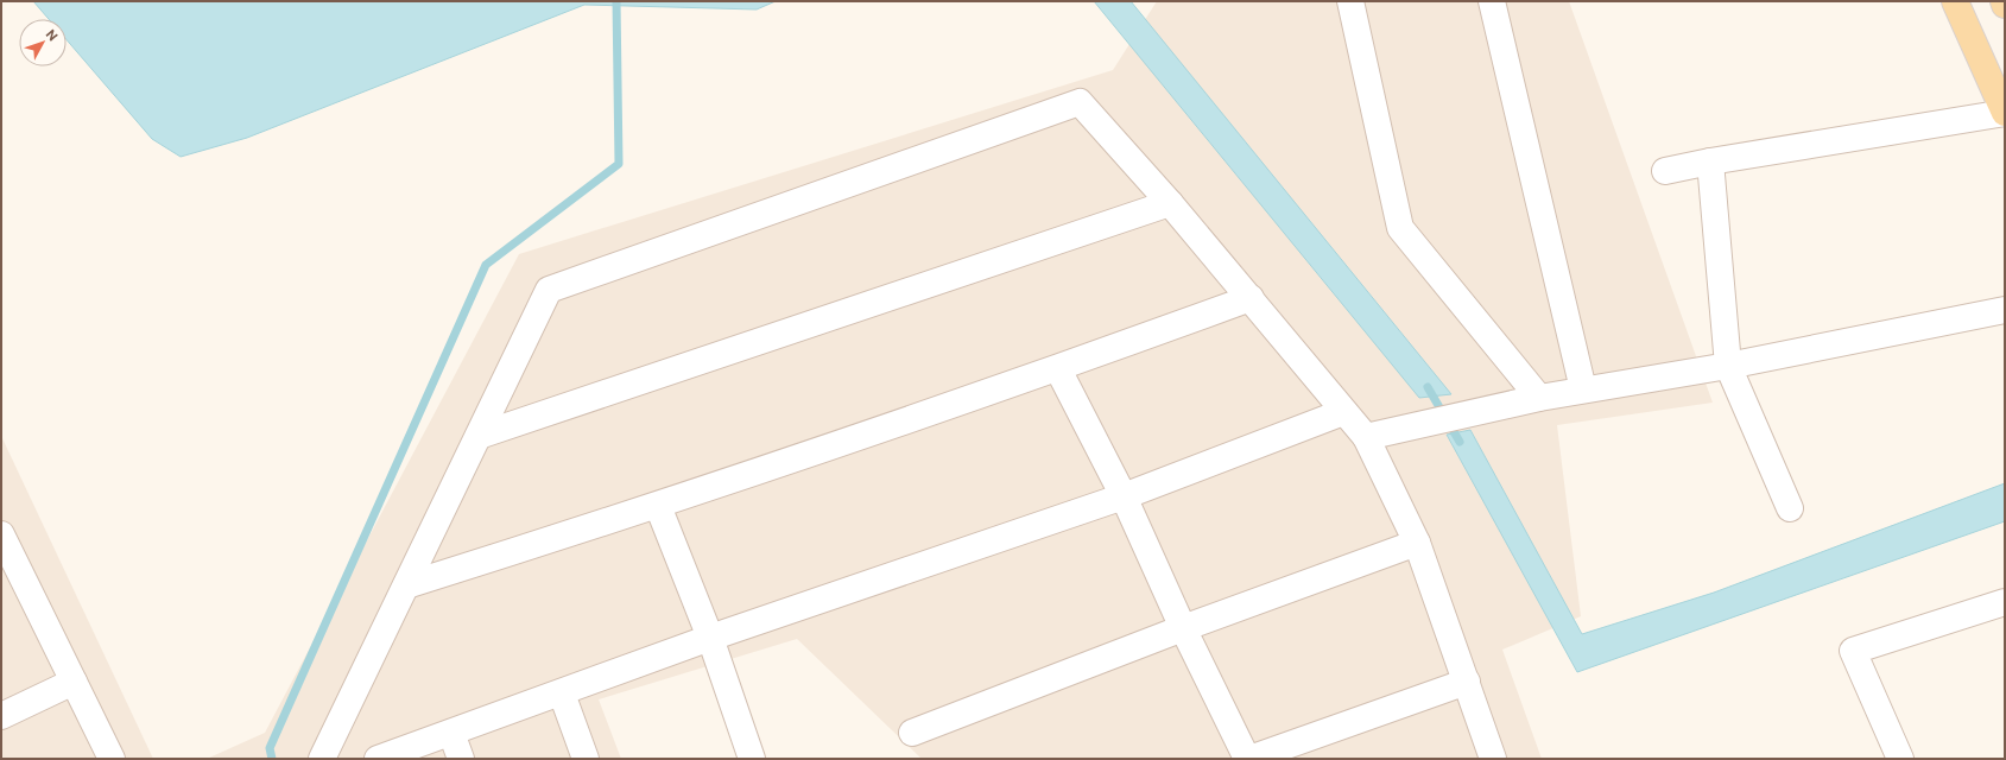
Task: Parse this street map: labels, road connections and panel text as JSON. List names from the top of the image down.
{
  "north": "top right"
}
